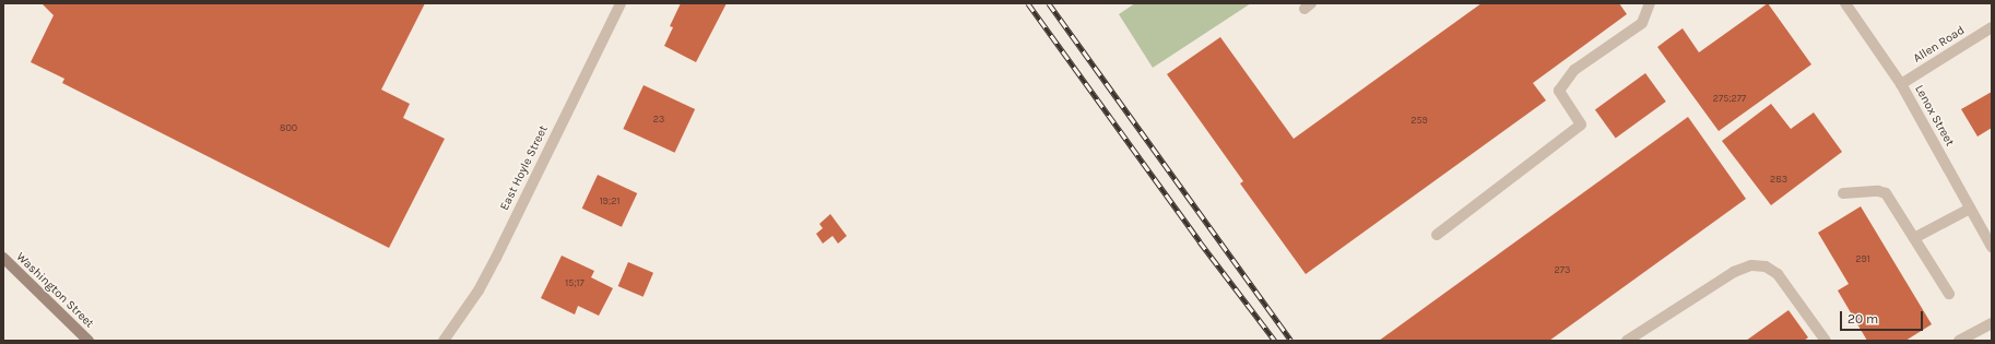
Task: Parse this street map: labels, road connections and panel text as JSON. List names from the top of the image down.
{
  "streets": {
    "main road": ["Washington Street"],
    "street": ["Allen Road", "Lenox Street", "East Hoyle Street"]
  },
  "crossings": [
    ["Allen Road", "Lenox Street"]
  ],
  "house_numbers": [
    "275;277",
    "23",
    "259",
    "800",
    "283",
    "19;21",
    "291",
    "273",
    "15;17"
  ],
  "scale_bar": "20 m"
}
